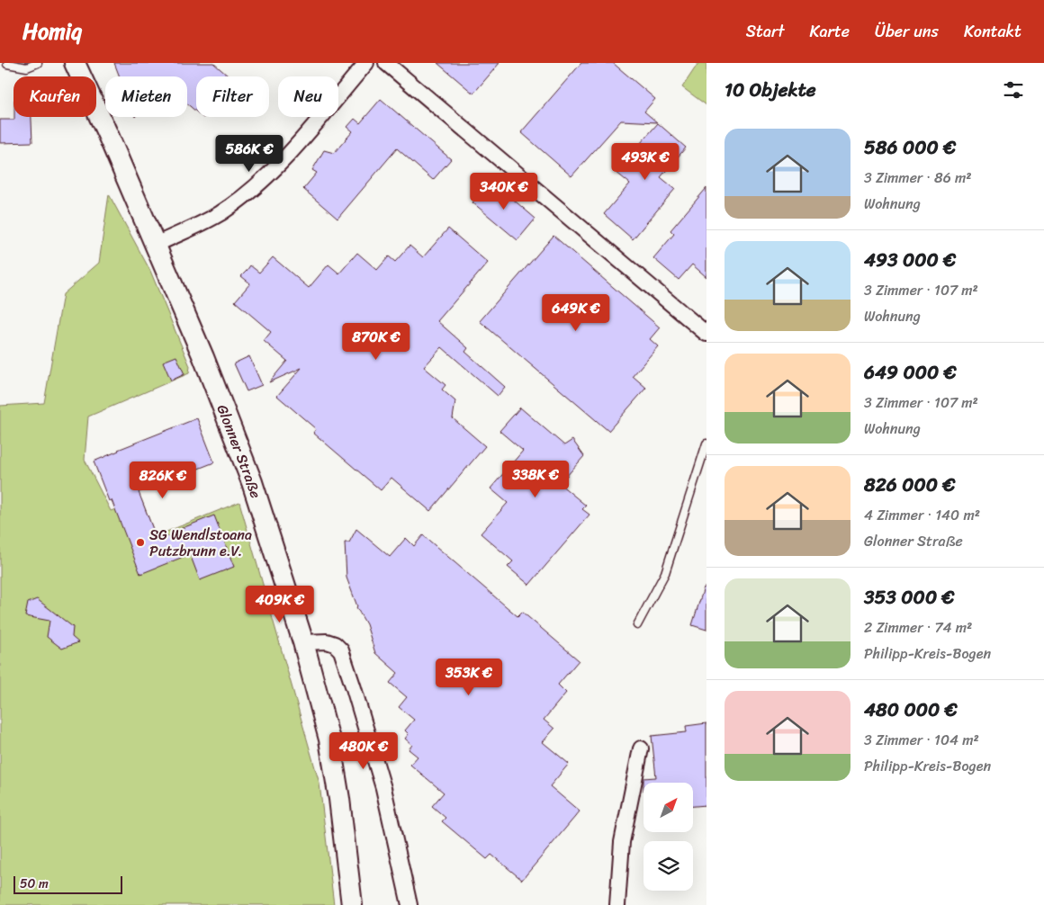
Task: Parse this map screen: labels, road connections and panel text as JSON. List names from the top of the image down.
{
  "streets": {
    "street": ["Glonner Straße"]
  },
  "places": ["SG Wendlstoana Putzbrunn e.V."],
  "scale_bar": "50 m",
  "north": "top right",
  "page": {
    "header": "Homiq",
    "nav": [
      "Start",
      "Karte",
      "Über uns",
      "Kontakt"
    ],
    "heading": "10 Objekte",
    "chip": [
      "Kaufen",
      "Mieten",
      "Filter",
      "Neu"
    ],
    "list": [
      {
        "name": "586 000 €",
        "note": "3 Zimmer · 86 m² · Wohnung"
      },
      {
        "name": "493 000 €",
        "note": "3 Zimmer · 107 m² · Wohnung"
      },
      {
        "name": "649 000 €",
        "note": "3 Zimmer · 107 m² · Wohnung"
      },
      {
        "name": "826 000 €",
        "note": "4 Zimmer · 140 m² · Glonner Straße"
      },
      {
        "name": "353 000 €",
        "note": "2 Zimmer · 74 m² · Philipp-Kreis-Bogen"
      },
      {
        "name": "480 000 €",
        "note": "3 Zimmer · 104 m² · Philipp-Kreis-Bogen"
      }
    ],
    "price": [
      "586K €",
      "493K €",
      "340K €",
      "649K €",
      "870K €",
      "338K €",
      "826K €",
      "409K €",
      "353K €",
      "480K €"
    ],
    "scale": "50 m"
  }
}
